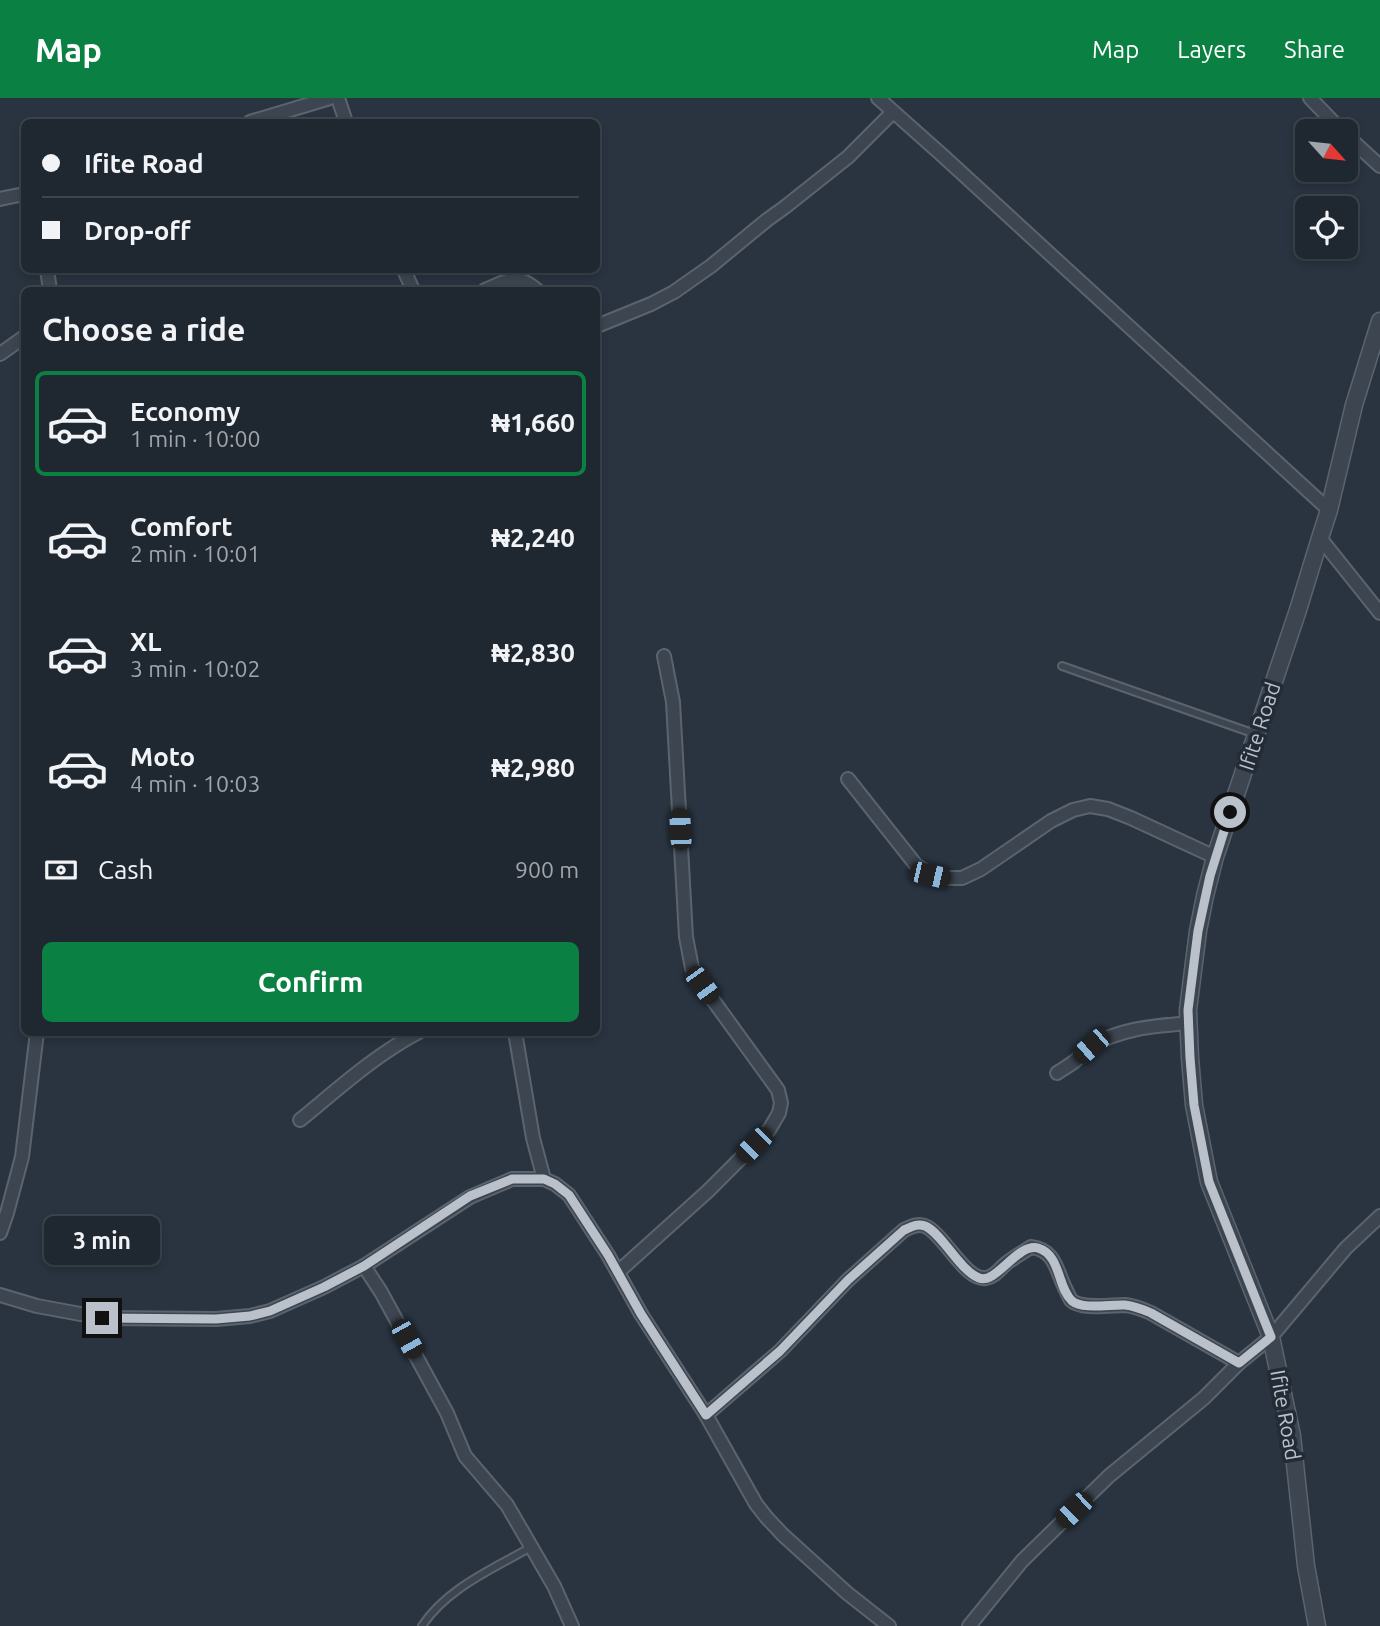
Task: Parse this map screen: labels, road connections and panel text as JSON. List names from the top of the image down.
{
  "streets": {
    "street": ["Ifite Road"]
  },
  "north": "bottom right",
  "page": {
    "header": "Map",
    "nav": ["Map", "Layers", "Share"],
    "banner": ["Ifite Road", "Drop-off"],
    "heading": "Choose a ride",
    "list": [
      {
        "name": "Economy",
        "note": "1 min · 10:00",
        "value": "₦1,660"
      },
      {
        "name": "Comfort",
        "note": "2 min · 10:01",
        "value": "₦2,240"
      },
      {
        "name": "XL",
        "note": "3 min · 10:02",
        "value": "₦2,830"
      },
      {
        "name": "Moto",
        "note": "4 min · 10:03",
        "value": "₦2,980"
      }
    ],
    "pay": ["Cash", "900 m"],
    "buttons": "Confirm",
    "bubble": "3 min"
  }
}
